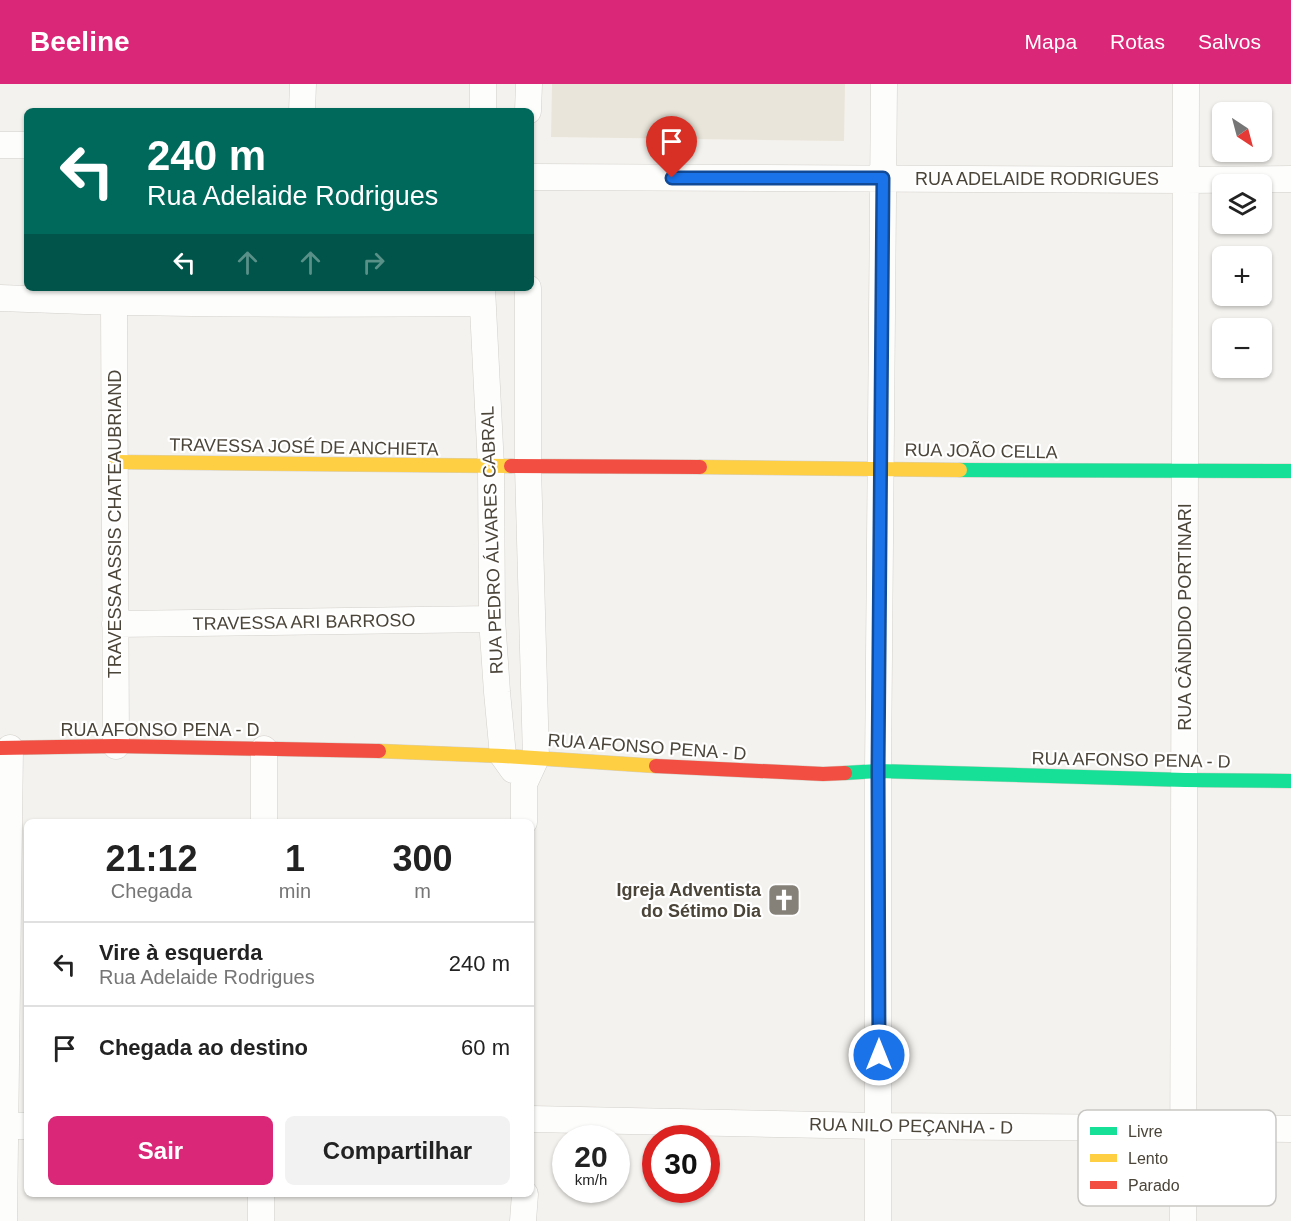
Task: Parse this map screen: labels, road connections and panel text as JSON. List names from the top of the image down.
{
  "streets": {
    "street": [
      "RUA ADELAIDE RODRIGUES",
      "TRAVESSA JOSÉ DE ANCHIETA",
      "RUA JOÃO CELLA",
      "TRAVESSA ASSIS CHATEAUBRIAND",
      "RUA PEDRO ÁLVARES CABRAL",
      "RUA CÂNDIDO PORTINARI",
      "TRAVESSA ARI BARROSO",
      "RUA AFONSO PENA - D",
      "RUA NILO PEÇANHA - D"
    ]
  },
  "crossings": [
    ["RUA ADELAIDE RODRIGUES", "RUA CÂNDIDO PORTINARI"],
    ["TRAVESSA JOSÉ DE ANCHIETA", "RUA JOÃO CELLA"],
    ["TRAVESSA JOSÉ DE ANCHIETA", "TRAVESSA ASSIS CHATEAUBRIAND"],
    ["TRAVESSA JOSÉ DE ANCHIETA", "RUA PEDRO ÁLVARES CABRAL"],
    ["RUA JOÃO CELLA", "RUA PEDRO ÁLVARES CABRAL"],
    ["RUA JOÃO CELLA", "RUA CÂNDIDO PORTINARI"],
    ["TRAVESSA ASSIS CHATEAUBRIAND", "TRAVESSA ARI BARROSO"],
    ["TRAVESSA ASSIS CHATEAUBRIAND", "RUA AFONSO PENA - D"],
    ["RUA PEDRO ÁLVARES CABRAL", "TRAVESSA ARI BARROSO"],
    ["RUA PEDRO ÁLVARES CABRAL", "RUA AFONSO PENA - D"],
    ["RUA CÂNDIDO PORTINARI", "RUA AFONSO PENA - D"]
  ],
  "places": {
    "church": ["Igreja Adventista do Sétimo Dia"]
  },
  "legend": ["Livre", "Lento", "Parado"],
  "north": "bottom right",
  "page": {
    "header": "Beeline",
    "nav": ["Mapa", "Rotas", "Salvos"],
    "map_buttons": ["+", "−"],
    "turn": ["240 m", "Rua Adelaide Rodrigues"],
    "eta": [
      "21:12",
      "Chegada",
      "1",
      "min",
      "300",
      "m"
    ],
    "list": [
      {
        "name": "Vire à esquerda",
        "note": "Rua Adelaide Rodrigues",
        "value": "240 m"
      },
      {
        "name": "Chegada ao destino",
        "value": "60 m"
      }
    ],
    "buttons": ["Sair", "Compartilhar"],
    "speed": "20 km/h",
    "limit": "30"
  }
}
